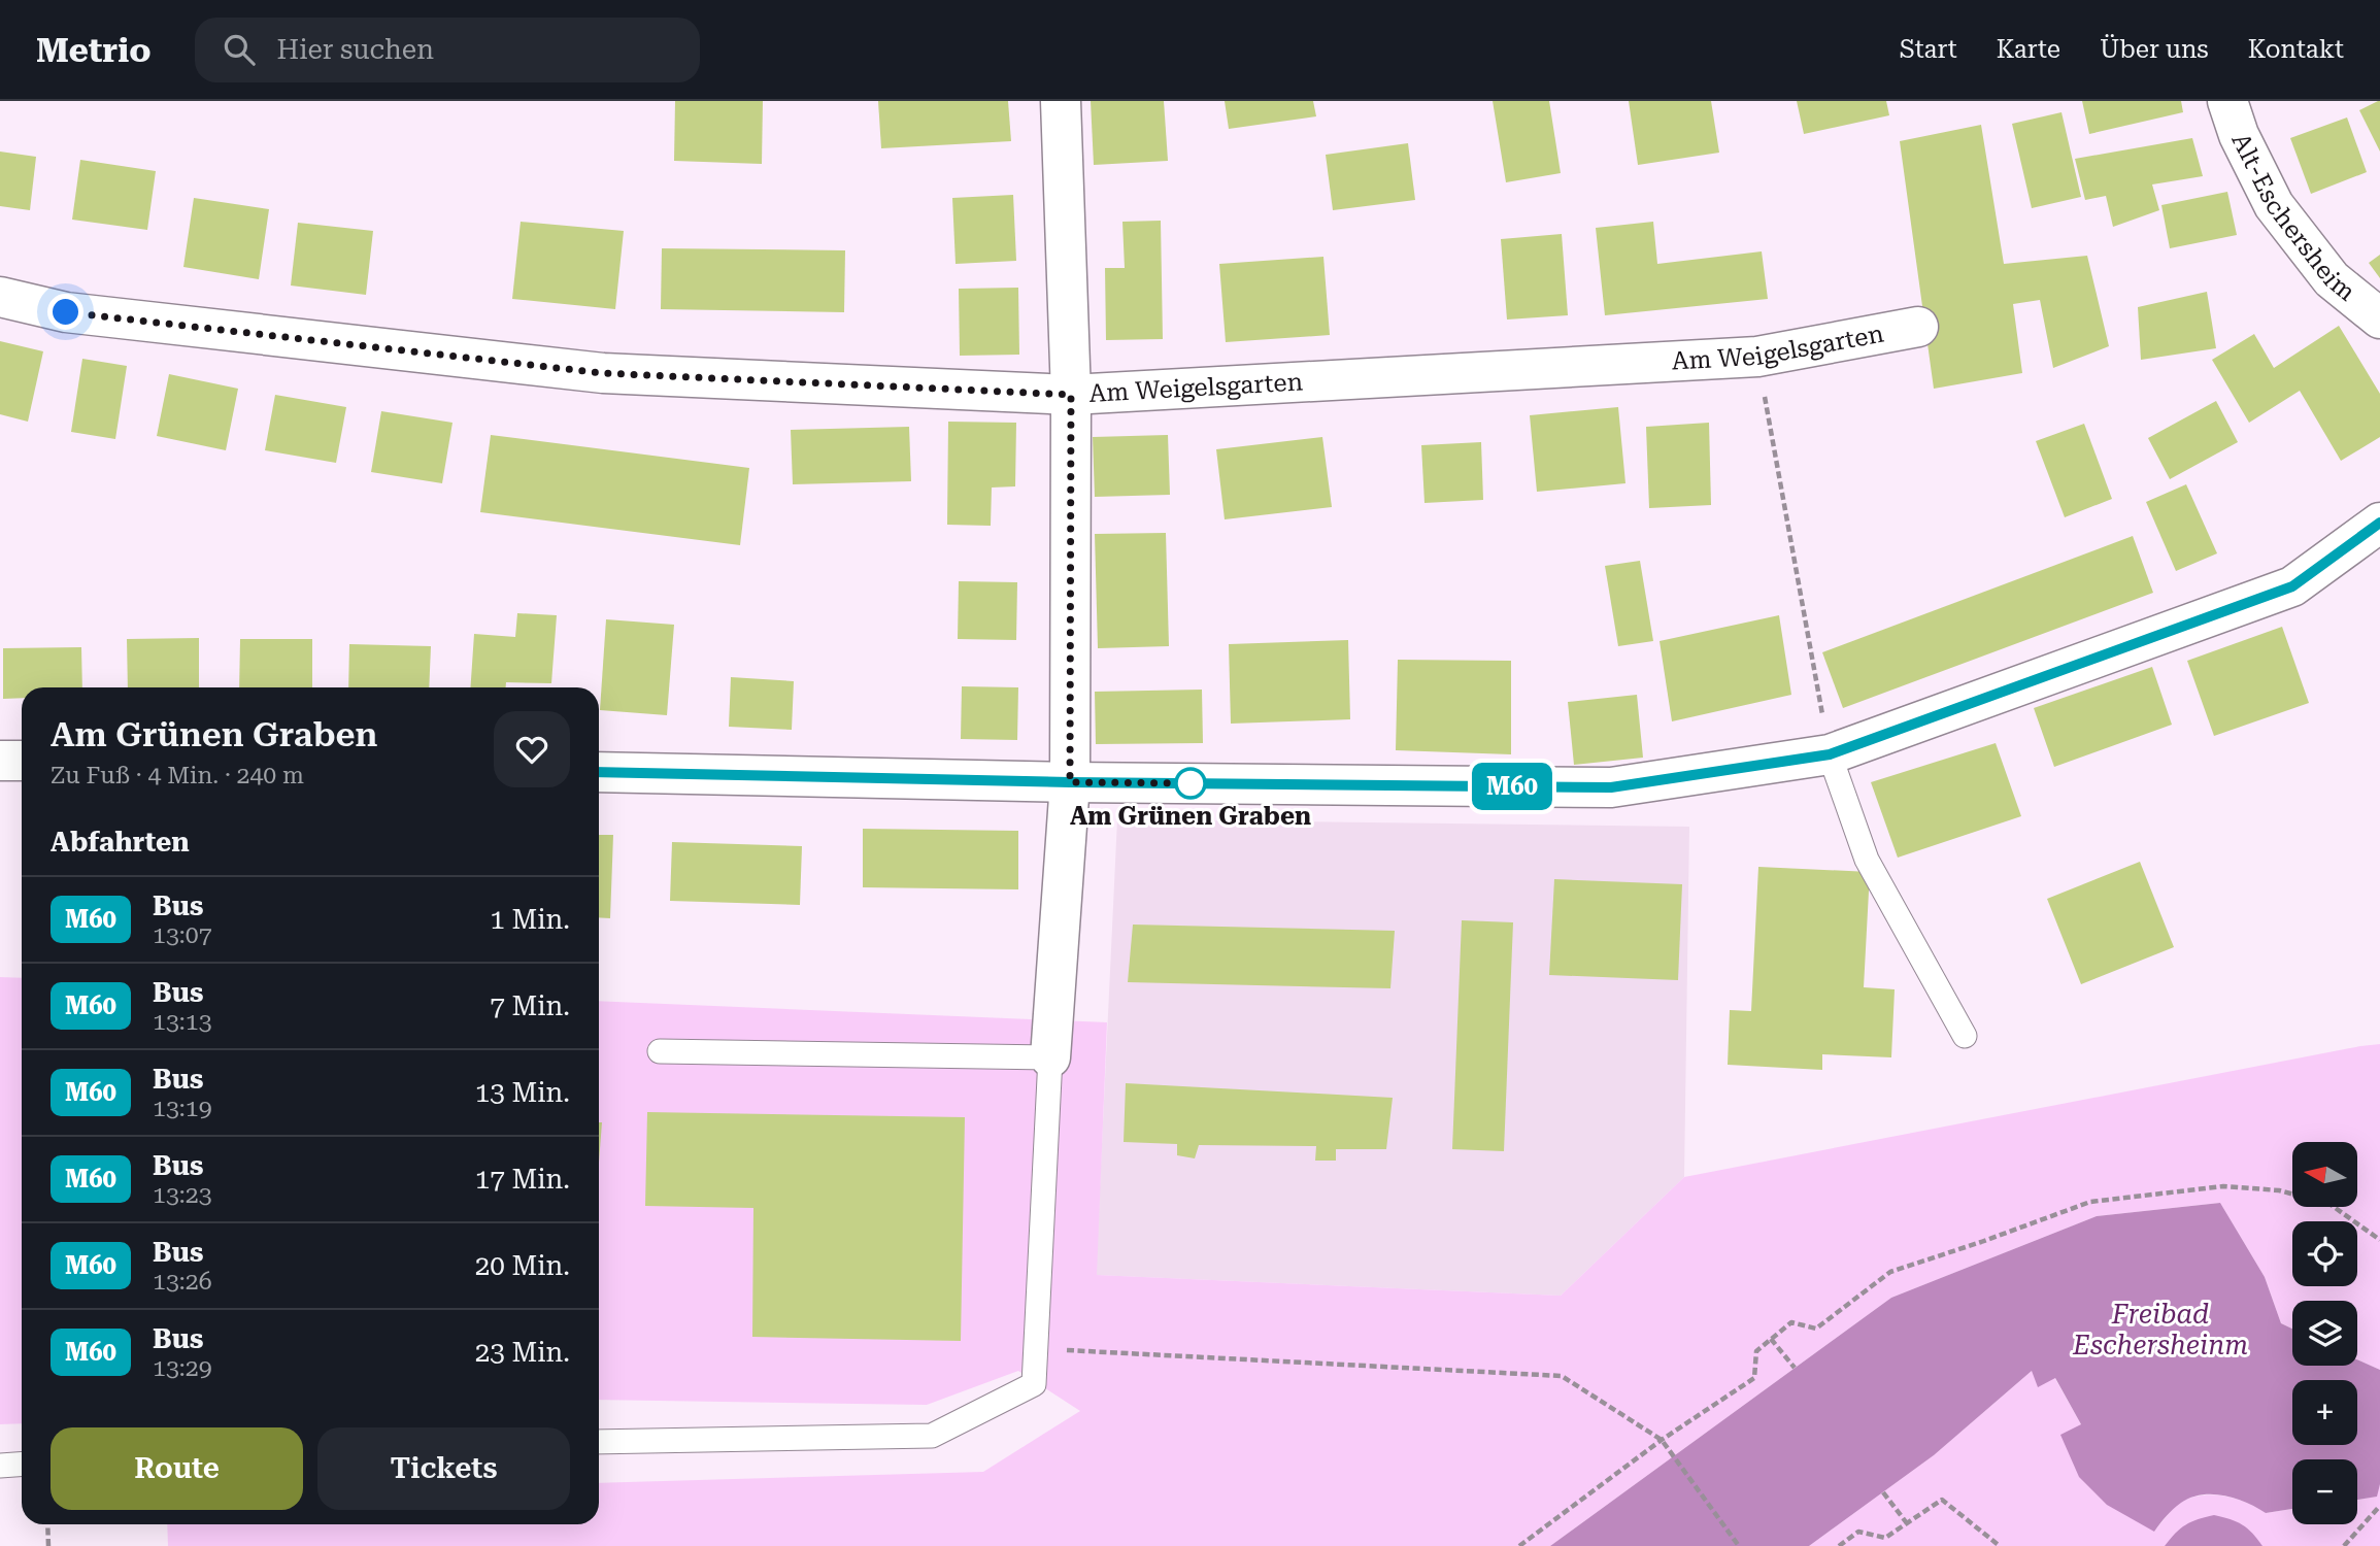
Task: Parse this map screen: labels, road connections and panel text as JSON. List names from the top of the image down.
{
  "streets": {
    "street": ["Alt-Eschersheim", "Am Weigelsgarten"]
  },
  "water": ["Freibad Eschersheinm"],
  "places": ["Am Grünen Graben"],
  "lines": ["bus line M60"],
  "north": "left",
  "page": {
    "header": "Metrio",
    "search": "Hier suchen",
    "nav": [
      "Start",
      "Karte",
      "Über uns",
      "Kontakt"
    ],
    "on_map": "M60",
    "heading": [
      ["Am Grünen Graben", "Zu Fuß · 4 Min. · 240 m"],
      "Abfahrten"
    ],
    "list": [
      {
        "mark": "M60",
        "name": "Bus",
        "note": "13:07",
        "value": "1 Min."
      },
      {
        "mark": "M60",
        "name": "Bus",
        "note": "13:13",
        "value": "7 Min."
      },
      {
        "mark": "M60",
        "name": "Bus",
        "note": "13:19",
        "value": "13 Min."
      },
      {
        "mark": "M60",
        "name": "Bus",
        "note": "13:23",
        "value": "17 Min."
      },
      {
        "mark": "M60",
        "name": "Bus",
        "note": "13:26",
        "value": "20 Min."
      },
      {
        "mark": "M60",
        "name": "Bus",
        "note": "13:29",
        "value": "23 Min."
      }
    ],
    "map_buttons": ["+", "−"],
    "buttons": ["Route", "Tickets"]
  }
}
